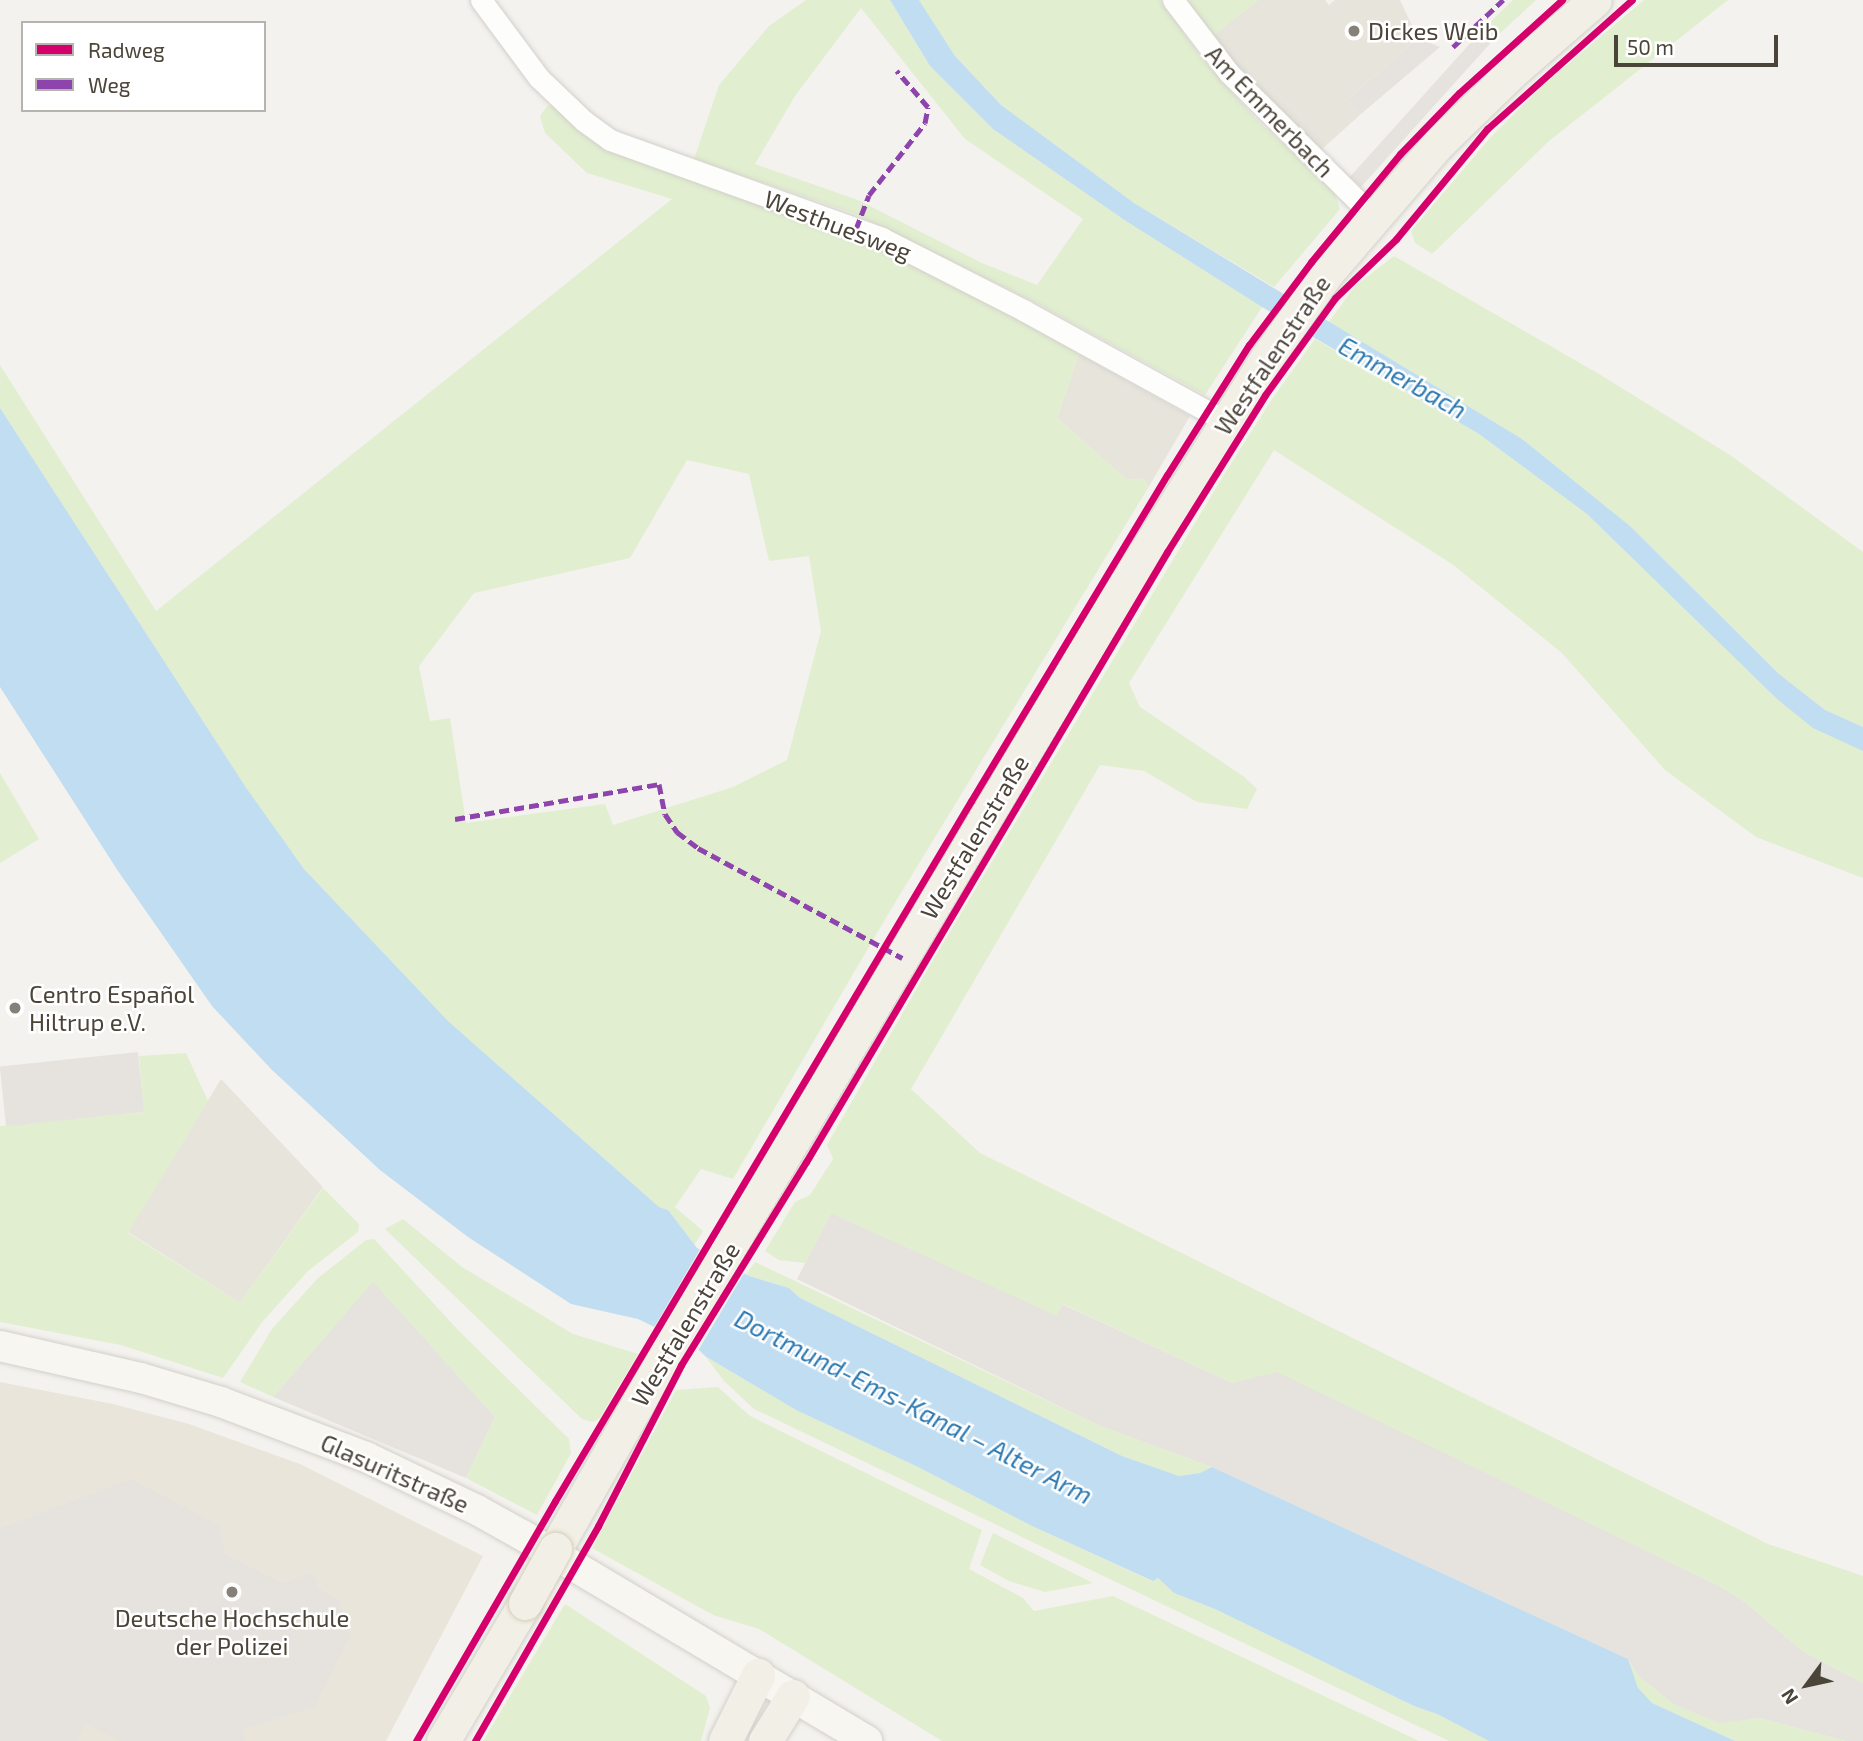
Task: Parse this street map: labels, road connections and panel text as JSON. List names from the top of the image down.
{
  "streets": {
    "main road": ["Westfalenstraße", "Glasuritstraße"],
    "street": ["Am Emmerbach", "Westhuesweg"]
  },
  "crossings": [
    ["Am Emmerbach", "Westfalenstraße"],
    ["Westhuesweg", "Westfalenstraße"]
  ],
  "water": ["Emmerbach", "Dortmund-Ems-Kanal – Alter Arm"],
  "places": ["Dickes Weib", "Centro Español Hiltrup e.V.", "Deutsche Hochschule der Polizei"],
  "legend": ["Radweg", "Weg"],
  "scale_bar": "50 m",
  "north": "bottom left"
}
